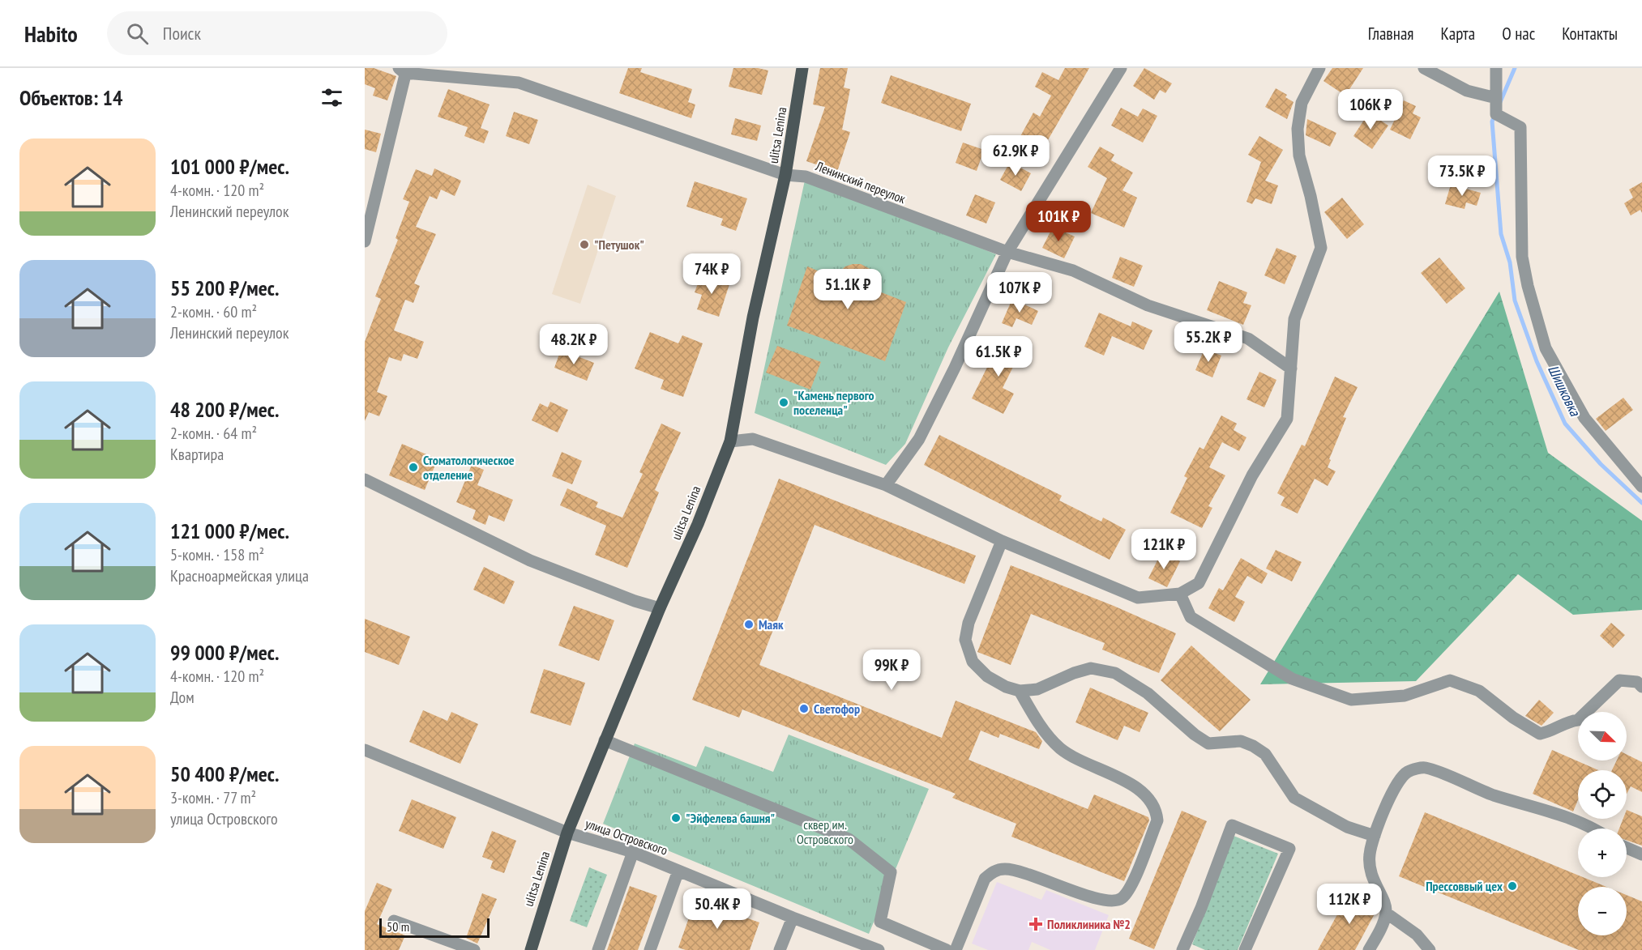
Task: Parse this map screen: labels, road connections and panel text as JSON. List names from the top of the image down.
{
  "streets": {
    "main road": ["ulitsa Lenina"],
    "street": ["Ленинский переулок", "улица Островского"]
  },
  "crossings": [
    ["ulitsa Lenina", "Ленинский переулок"],
    ["ulitsa Lenina", "улица Островского"]
  ],
  "water": ["Шишковка"],
  "parks": ["сквер им. Островского"],
  "places": {
    "other": [
      "\"Петушок\"",
      "\"Камень первого поселенца\"",
      "Стоматологическое отделение",
      "Maяк",
      "Светофор",
      "\"Эйфелева башня\"",
      "Прессоввый цех"
    ],
    "health": ["Поликлиника №2"]
  },
  "scale_bar": "50 m",
  "north": "bottom right",
  "page": {
    "header": "Habito",
    "search": "Поиск",
    "nav": [
      "Главная",
      "Карта",
      "О нас",
      "Контакты"
    ],
    "heading": "Объектов: 14",
    "price": [
      "106K ₽",
      "62.9K ₽",
      "73.5K ₽",
      "101K ₽",
      "74K ₽",
      "51.1K ₽",
      "107K ₽",
      "55.2K ₽",
      "48.2K ₽",
      "61.5K ₽",
      "121K ₽",
      "99K ₽",
      "112K ₽",
      "50.4K ₽"
    ],
    "list": [
      {
        "name": "101 000 ₽/мес.",
        "note": "4-комн. · 120 m² · Ленинский переулок"
      },
      {
        "name": "55 200 ₽/мес.",
        "note": "2-комн. · 60 m² · Ленинский переулок"
      },
      {
        "name": "48 200 ₽/мес.",
        "note": "2-комн. · 64 m² · Квартира"
      },
      {
        "name": "121 000 ₽/мес.",
        "note": "5-комн. · 158 m² · Красноармейская улица"
      },
      {
        "name": "99 000 ₽/мес.",
        "note": "4-комн. · 120 m² · Дом"
      },
      {
        "name": "50 400 ₽/мес.",
        "note": "3-комн. · 77 m² · улица Островского"
      }
    ],
    "map_buttons": ["+", "−"],
    "scale": "50 m"
  }
}
